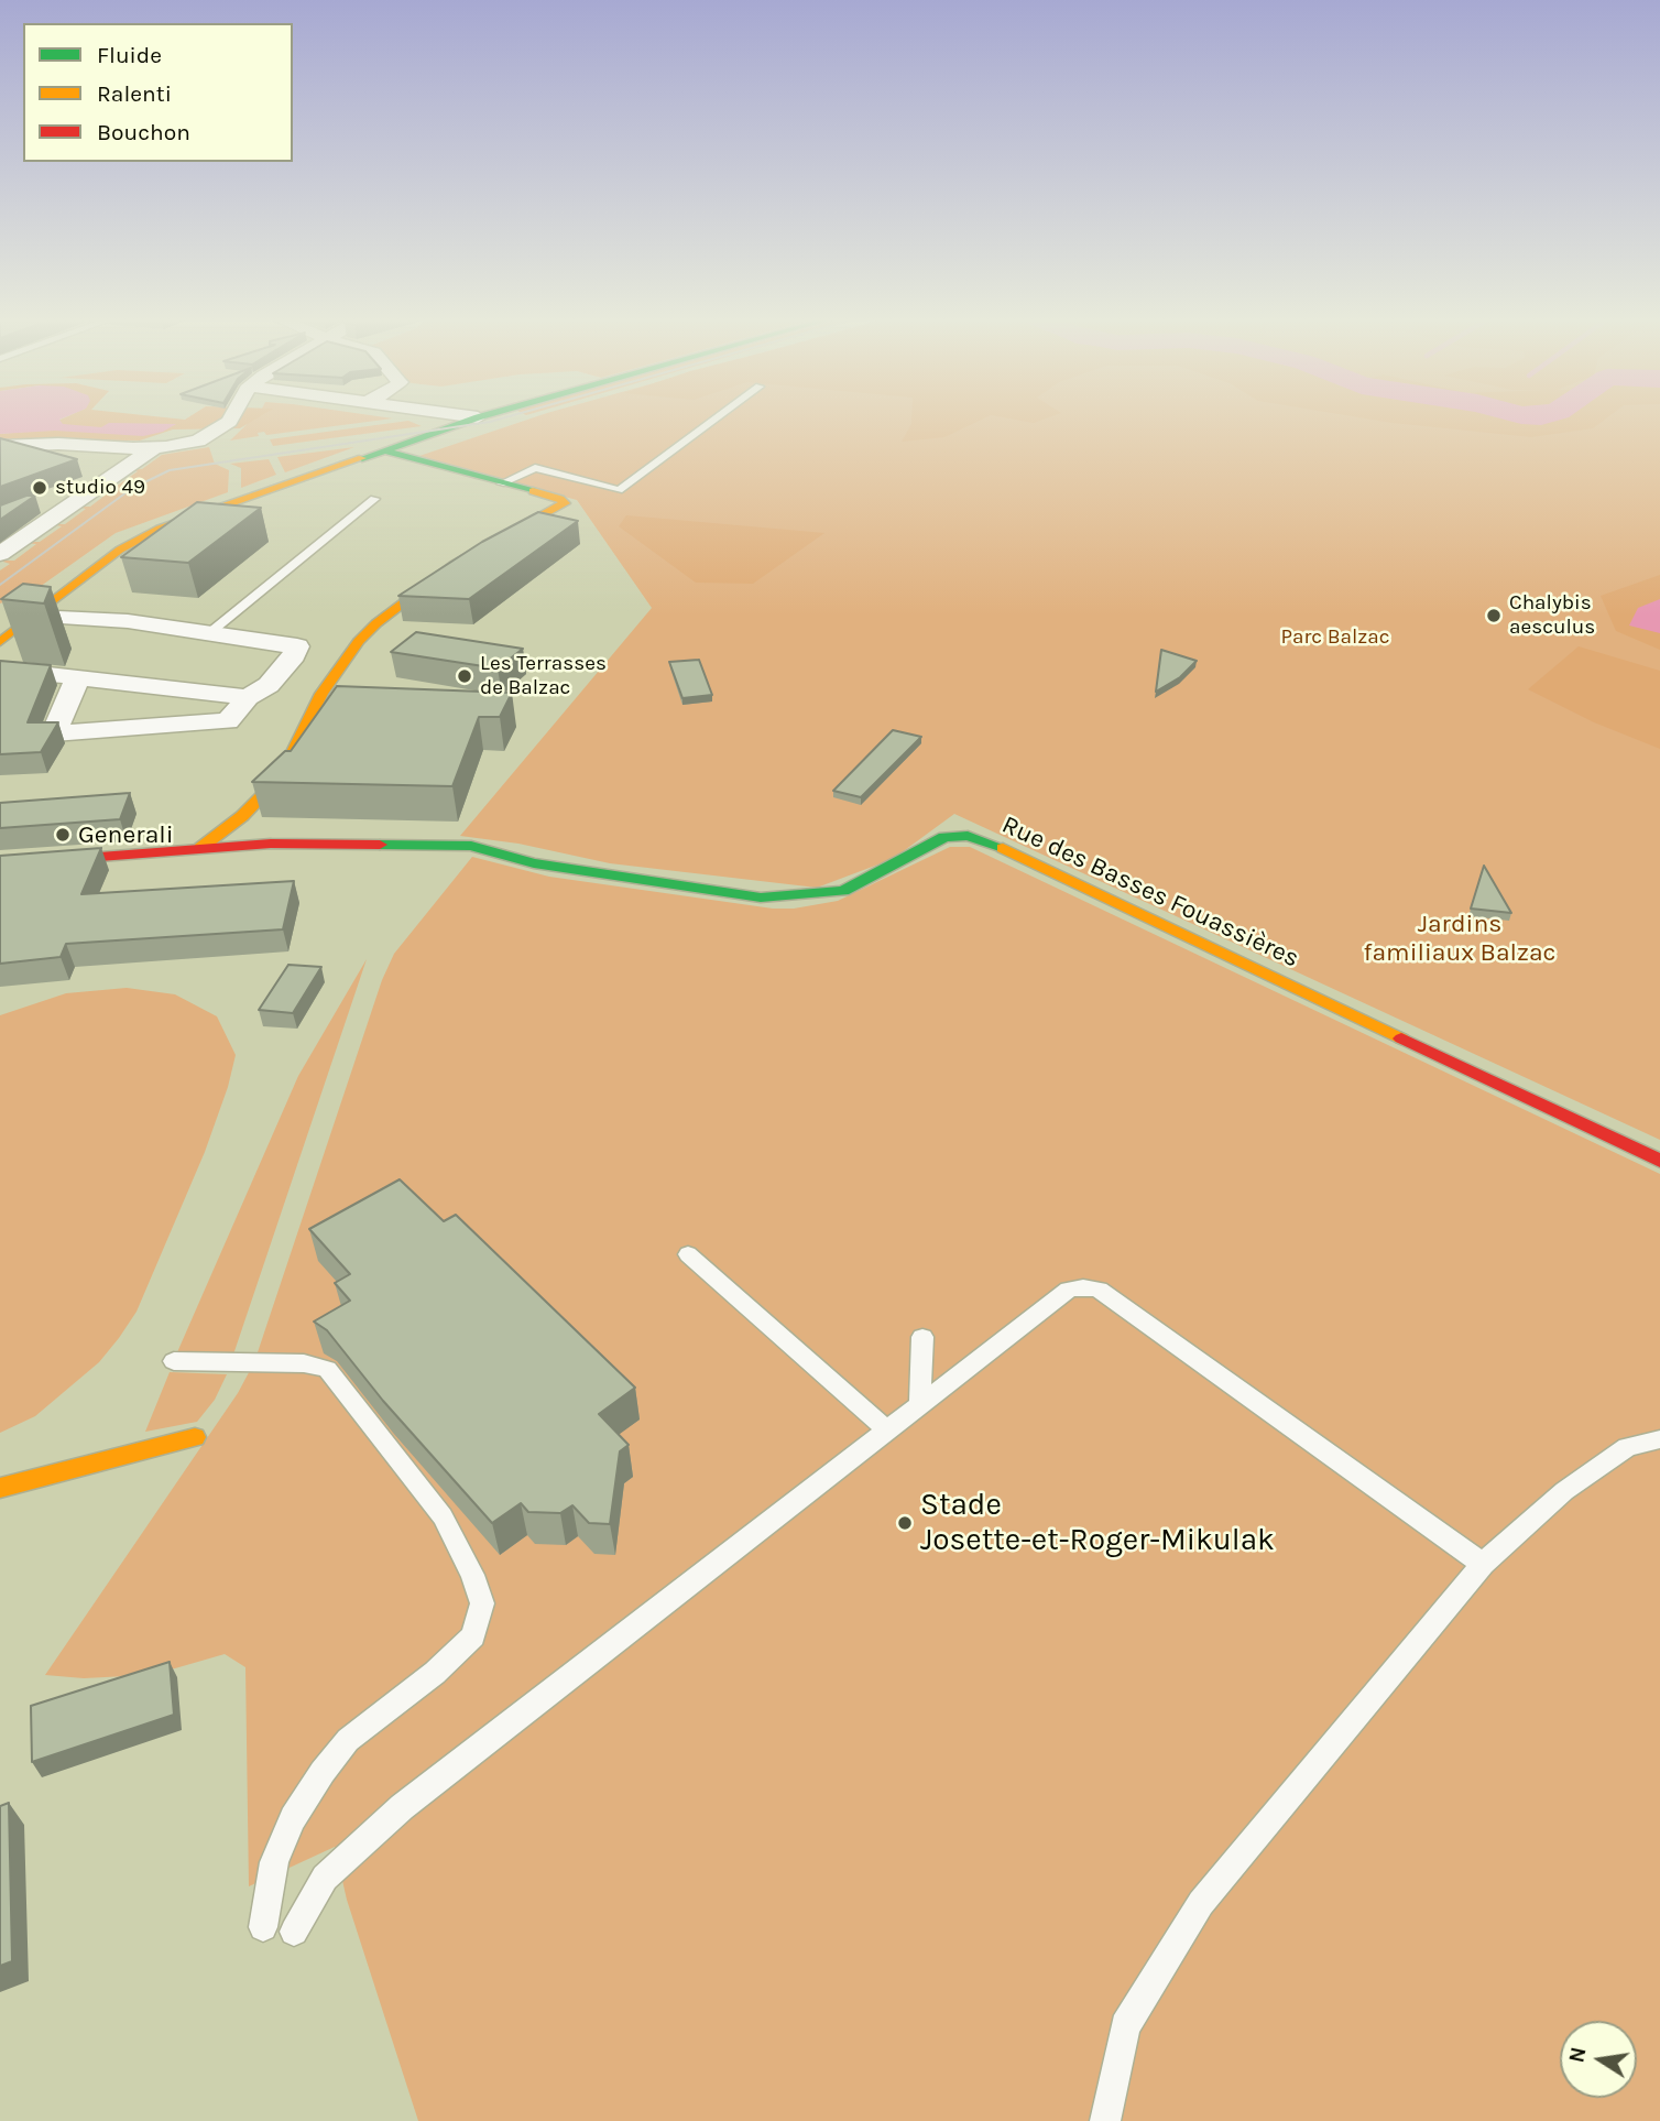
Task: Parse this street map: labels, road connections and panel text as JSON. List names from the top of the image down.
{
  "streets": {
    "street": ["Rue des Basses Fouassières"]
  },
  "parks": ["Parc Balzac", "Jardins familiaux Balzac"],
  "places": [
    "studio 49",
    "Chalybis aesculus",
    "Les Terrasses de Balzac",
    "Generali",
    "Stade Josette-et-Roger-Mikulak"
  ],
  "legend": ["Fluide", "Ralenti", "Bouchon"],
  "north": "left"
}
